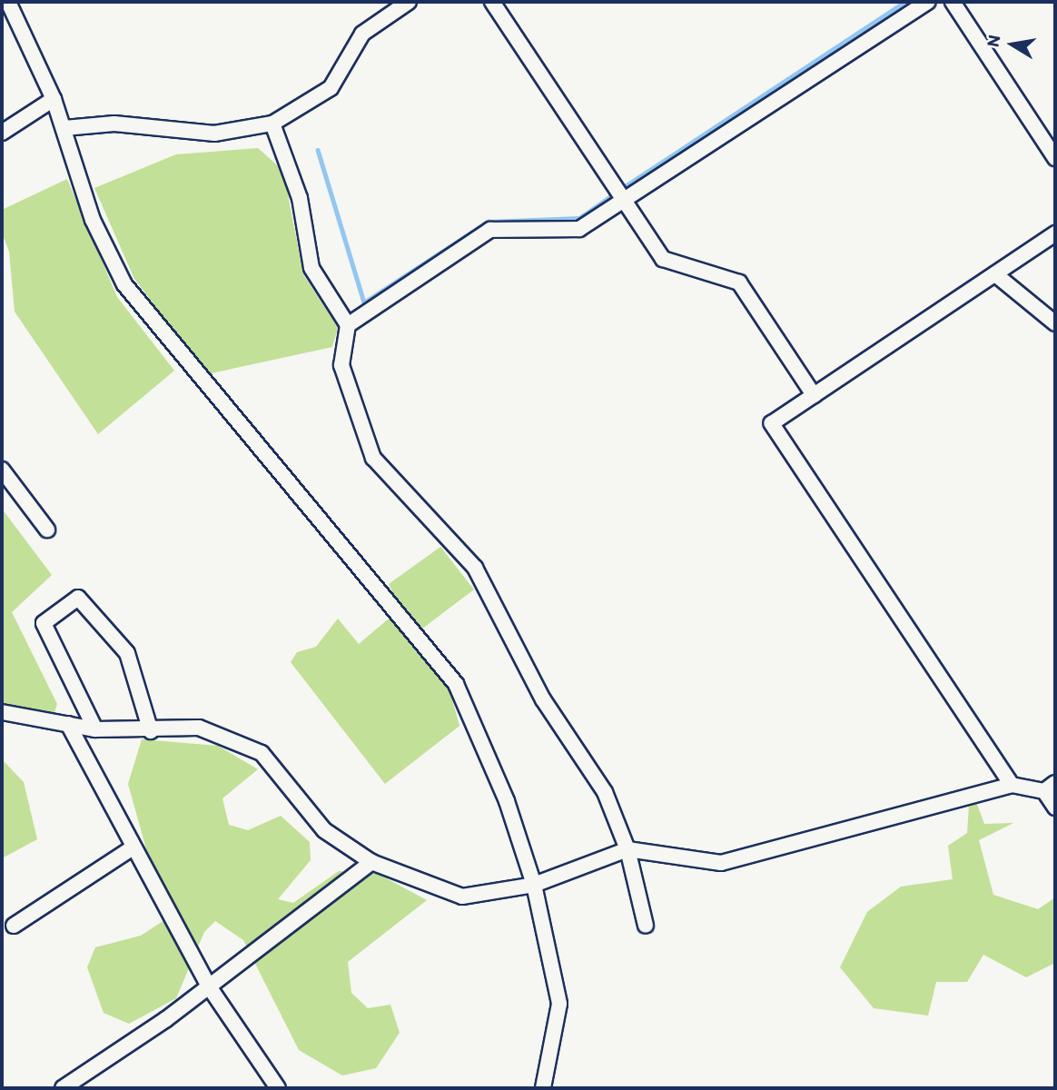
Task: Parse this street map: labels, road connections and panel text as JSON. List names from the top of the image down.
{
  "north": "left"
}
